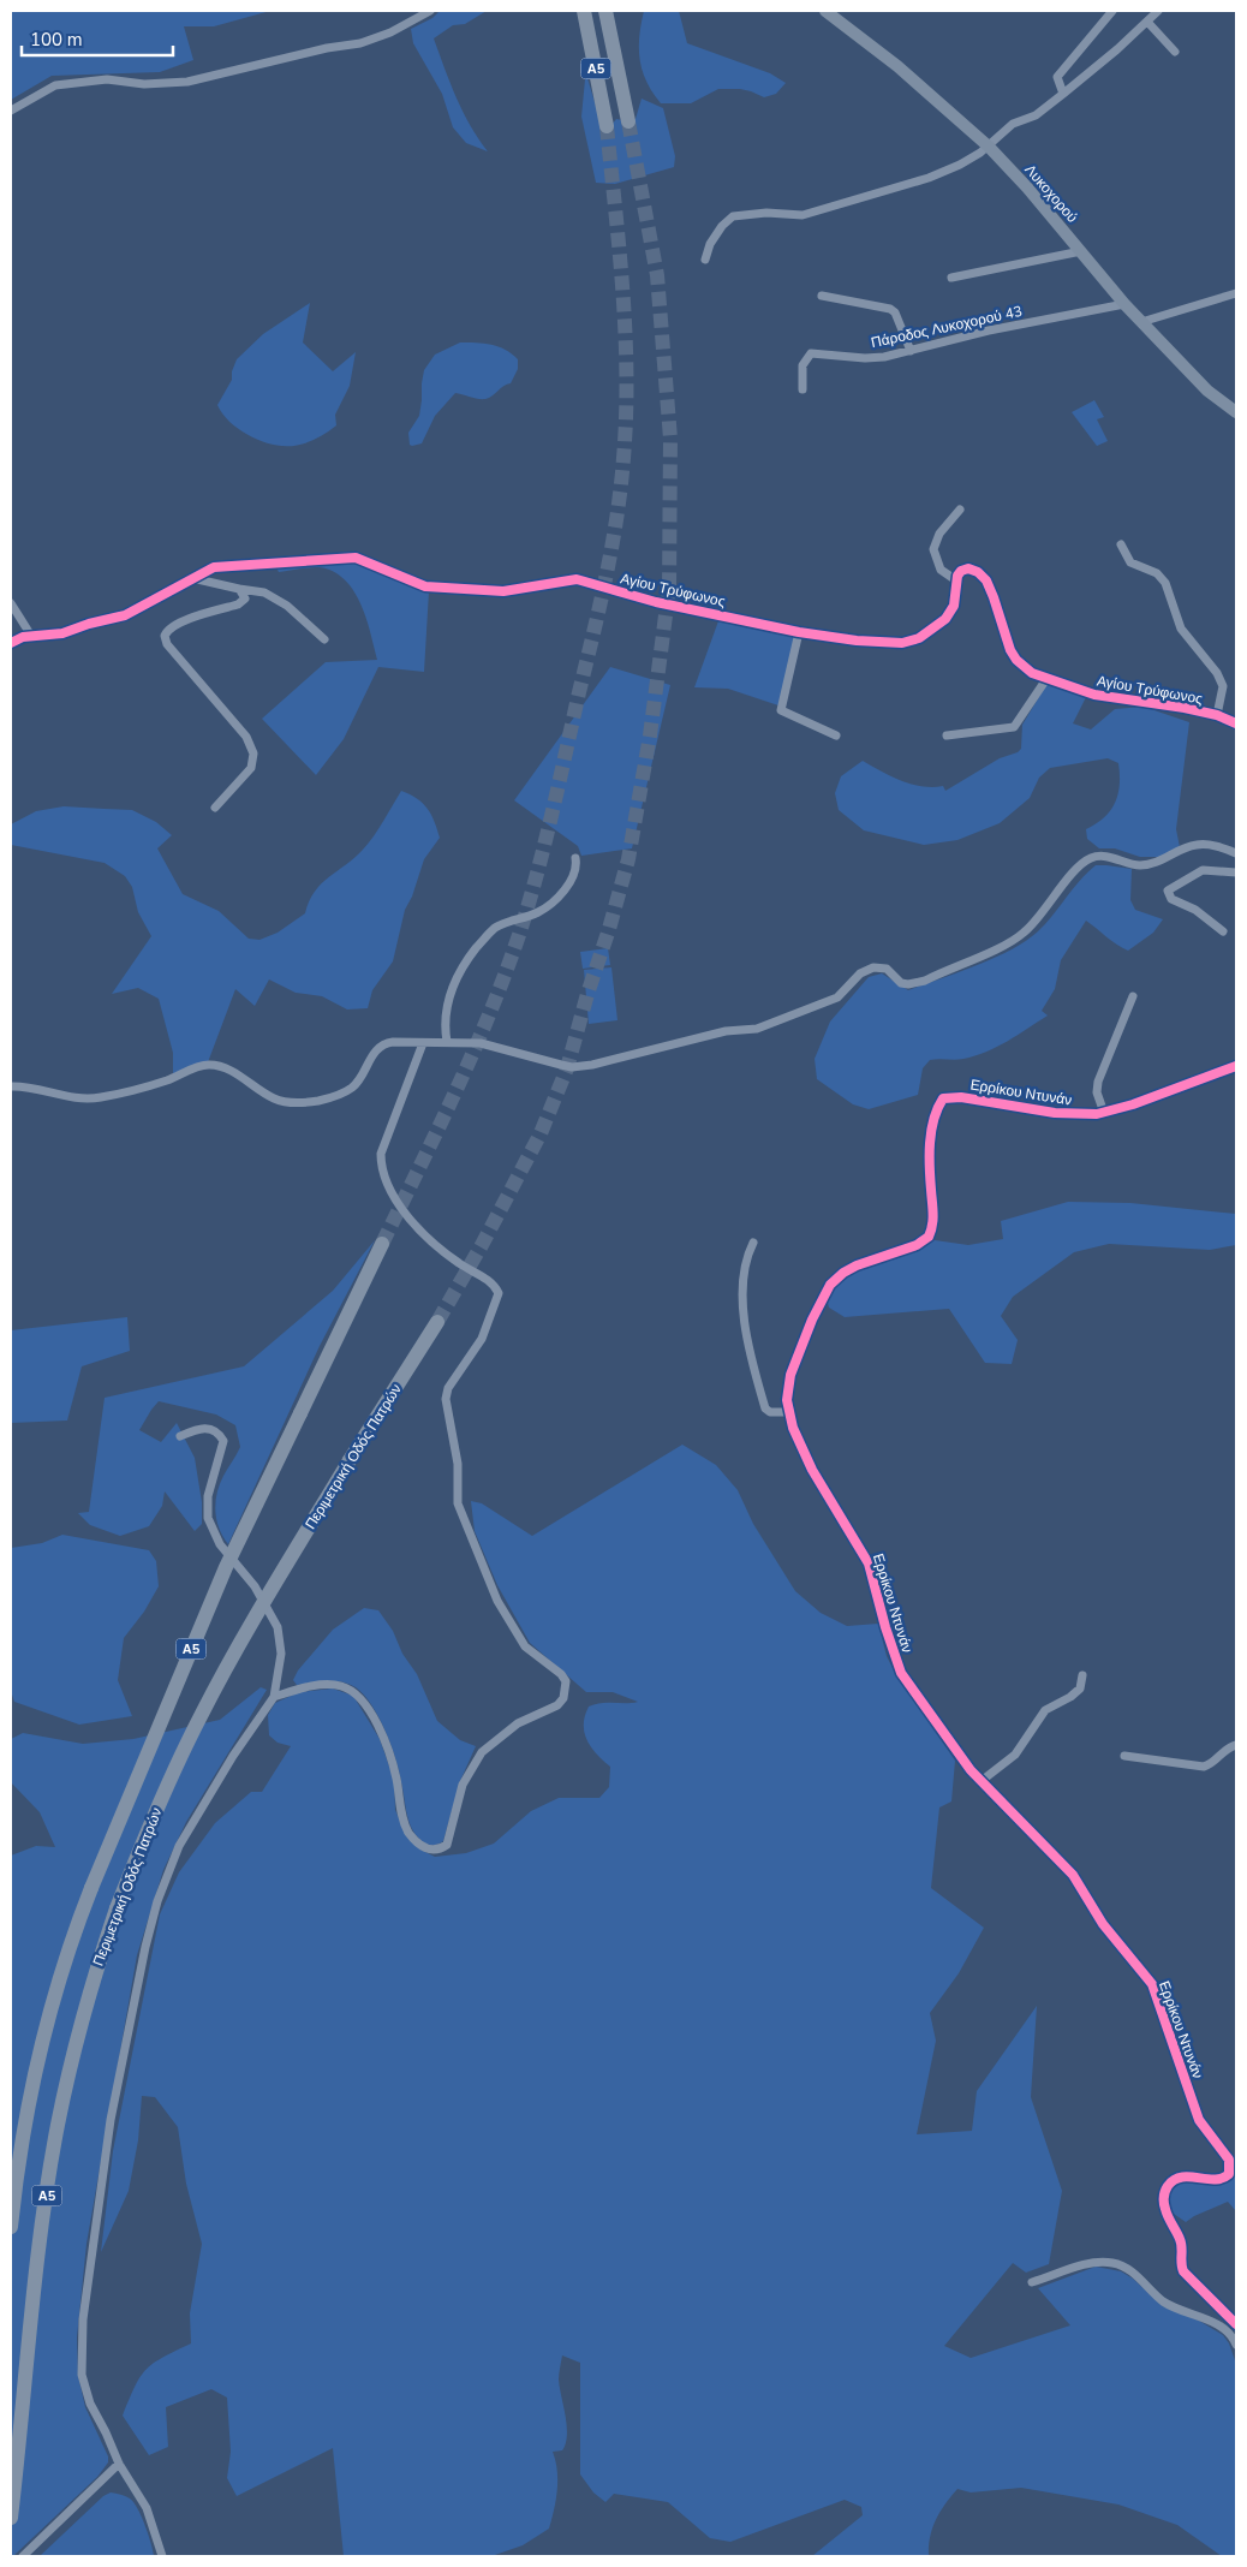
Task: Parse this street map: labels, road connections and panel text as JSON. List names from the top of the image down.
{
  "streets": {
    "highway": ["Α5", "Περιμετρική Οδός Πατρών"],
    "street": [
      "Λυκοχορού",
      "Πάροδος Λυκοχορού 43",
      "Αγίου Τρύφωνος",
      "Ερρίκου Ντυνάν"
    ]
  },
  "crossings": [
    ["Λυκοχορού", "Πάροδος Λυκοχορού 43"]
  ],
  "scale_bar": "100 m"
}
